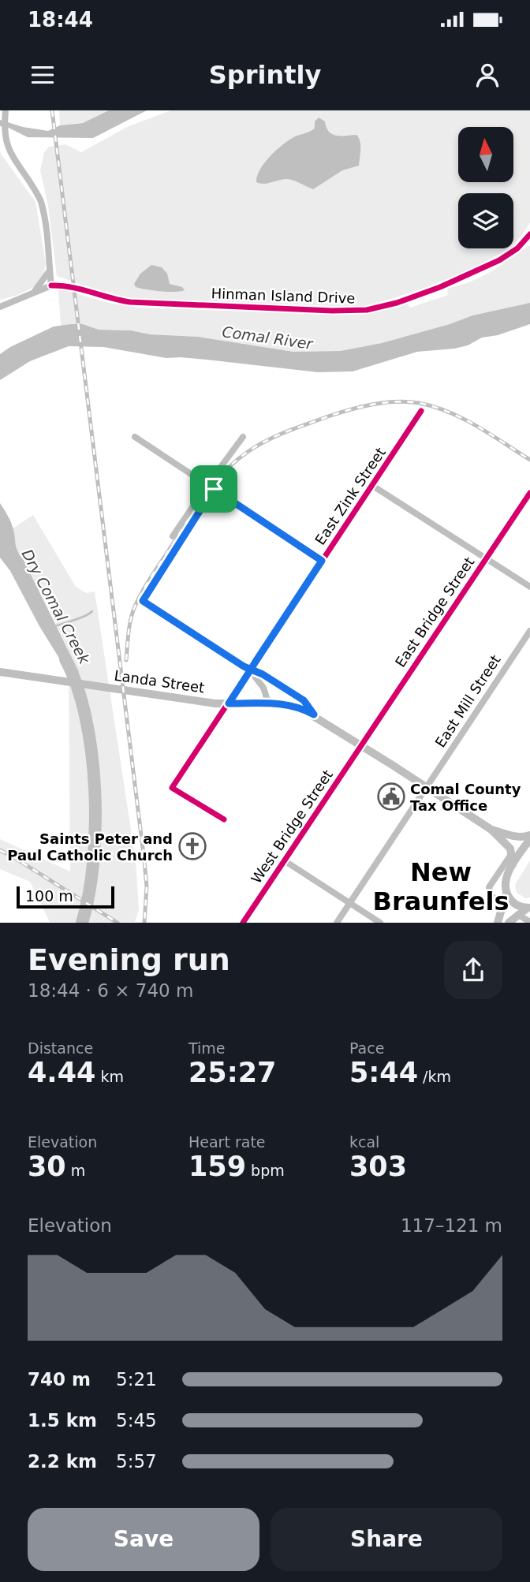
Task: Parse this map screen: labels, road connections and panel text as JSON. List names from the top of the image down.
{
  "streets": {
    "main road": ["Landa Street"],
    "street": [
      "Hinman Island Drive",
      "East Zink Street",
      "East Bridge Street",
      "East Mill Street",
      "West Bridge Street"
    ]
  },
  "crossings": [
    ["East Zink Street", "Landa Street"],
    ["East Bridge Street", "Landa Street"],
    ["East Bridge Street", "West Bridge Street"],
    ["Landa Street", "East Mill Street"],
    ["Landa Street", "West Bridge Street"]
  ],
  "districts": ["New Braunfels"],
  "water": ["Comal River", "Dry Comal Creek"],
  "places": {
    "public building": ["Comal County Tax Office"],
    "church": ["Saints Peter and Paul Catholic Church"]
  },
  "scale_bar": "100 m",
  "north": "top",
  "page": {
    "status": "18:44",
    "header": "Sprintly",
    "scale": "100 m",
    "heading": ["Evening run", "18:44 · 6 × 740 m"],
    "stats": [
      ["Distance", "4.44 km"],
      ["Time", "25:27"],
      ["Pace", "5:44 /km"],
      ["Elevation", "30 m"],
      ["Heart rate", "159 bpm"],
      ["kcal", "303"]
    ],
    "chart": ["Elevation", "117–121 m"],
    "list": [
      {
        "name": "740 m",
        "note": "5:21"
      },
      {
        "name": "1.5 km",
        "note": "5:45"
      },
      {
        "name": "2.2 km",
        "note": "5:57"
      }
    ],
    "buttons": ["Save", "Share"]
  }
}
